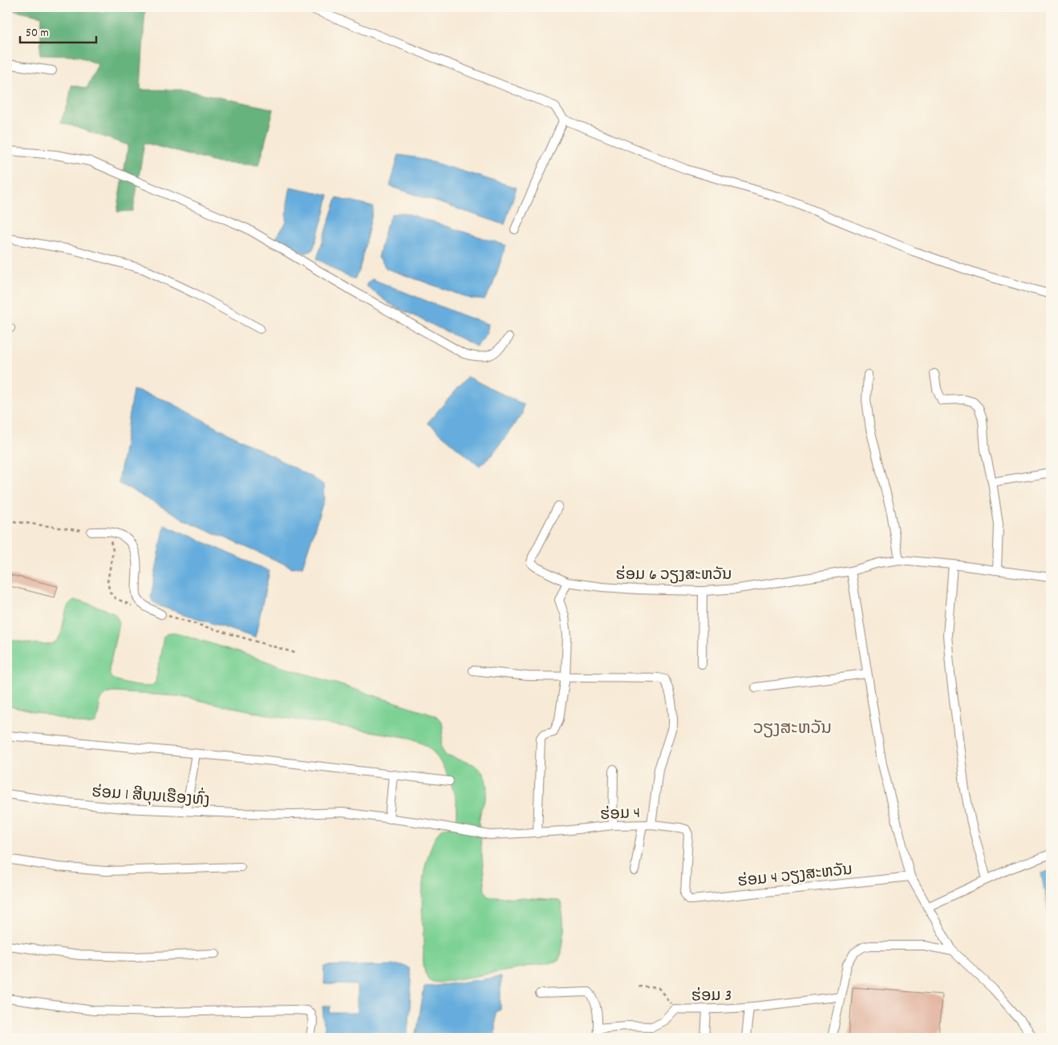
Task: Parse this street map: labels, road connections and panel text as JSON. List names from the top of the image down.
{
  "streets": {
    "street": [
      "ຮ່ອມ 6 ວຽງສະຫວັນ",
      "ຮ່ອມ 1 ສີບຸນເຮືອງທົ່ງ",
      "ຮ່ອມ 4",
      "ຮ່ອມ 4 ວຽງສະຫວັນ",
      "ຮ່ອມ 3"
    ]
  },
  "crossings": [
    ["ຮ່ອມ 1 ສີບຸນເຮືອງທົ່ງ", "ຮ່ອມ 4"],
    ["ຮ່ອມ 4", "ຮ່ອມ 4 ວຽງສະຫວັນ"]
  ],
  "districts": ["ວຽງສະຫວັນ"],
  "scale_bar": "50 m"
}
